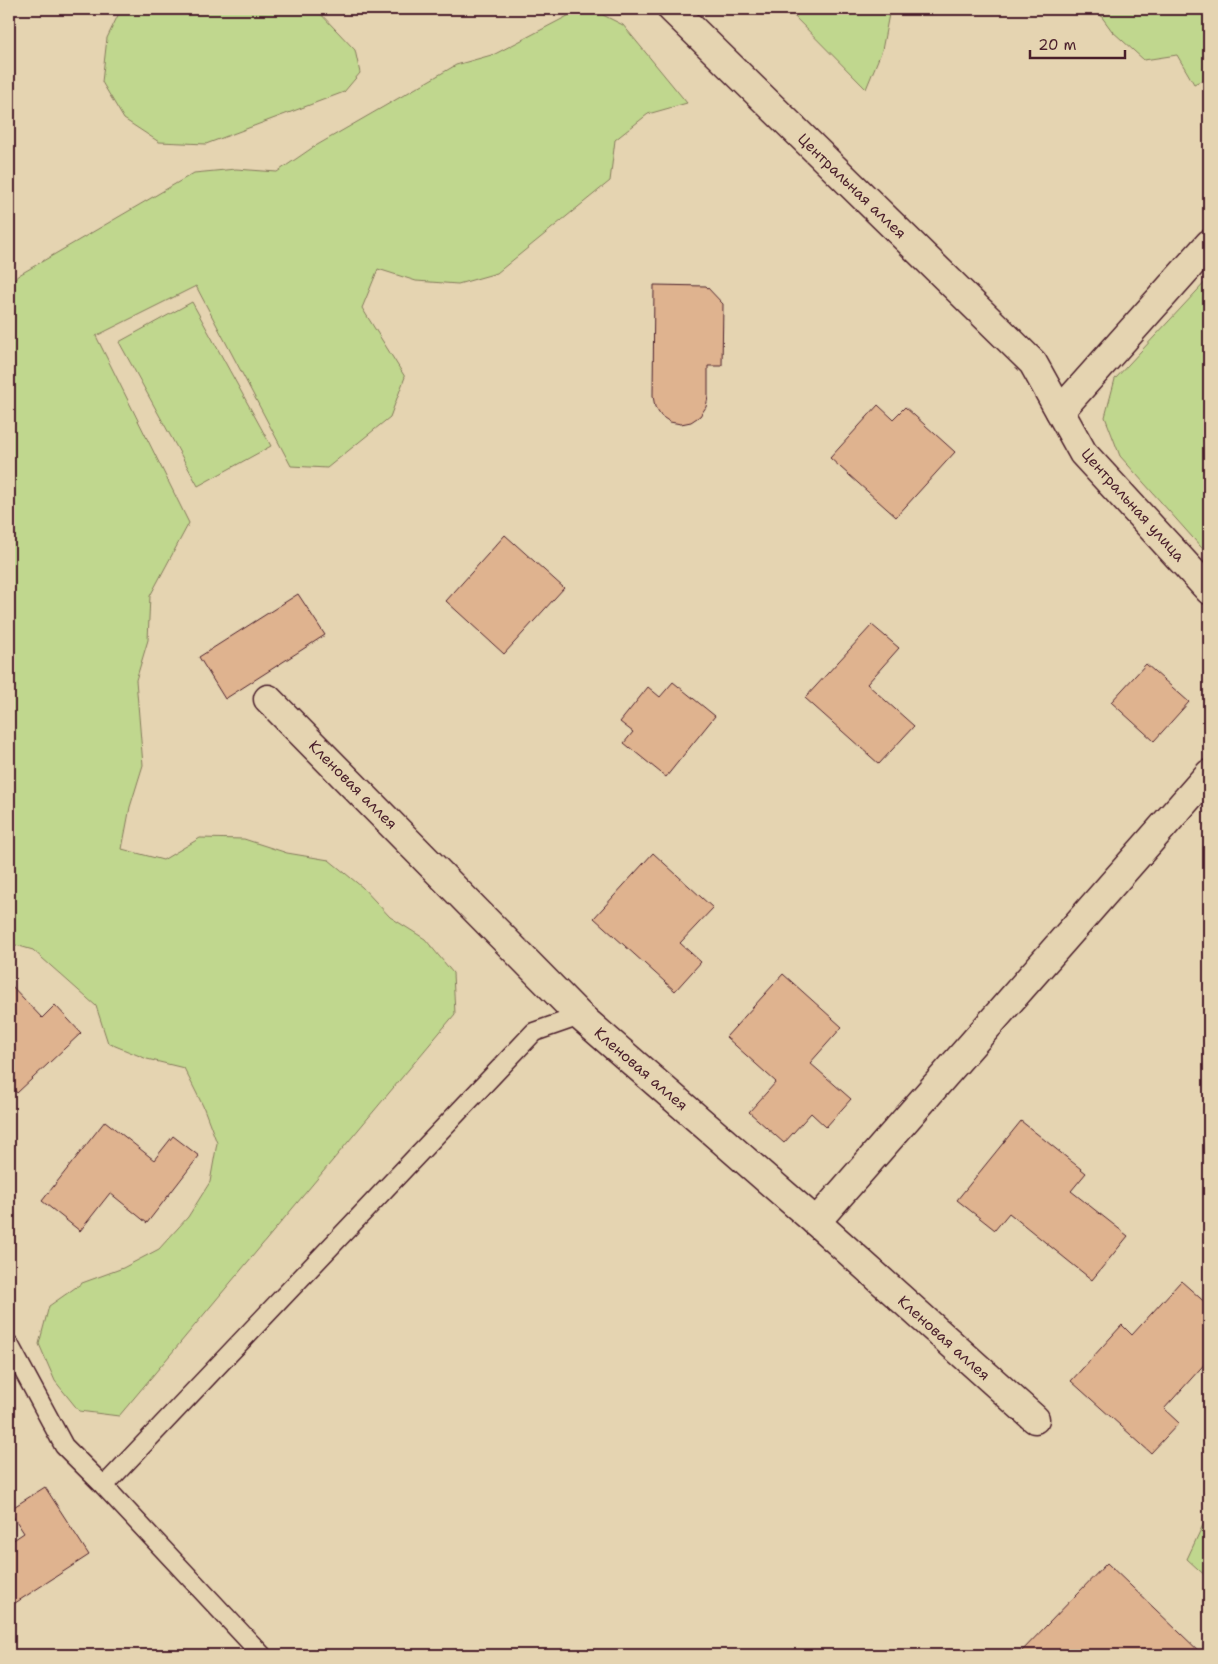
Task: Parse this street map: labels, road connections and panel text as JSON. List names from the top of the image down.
{
  "streets": {
    "street": ["Центральная аллея", "Центральная улица", "Кленовая аллея"]
  },
  "crossings": [
    ["Центральная аллея", "Центральная улица"]
  ],
  "scale_bar": "20 m"
}
